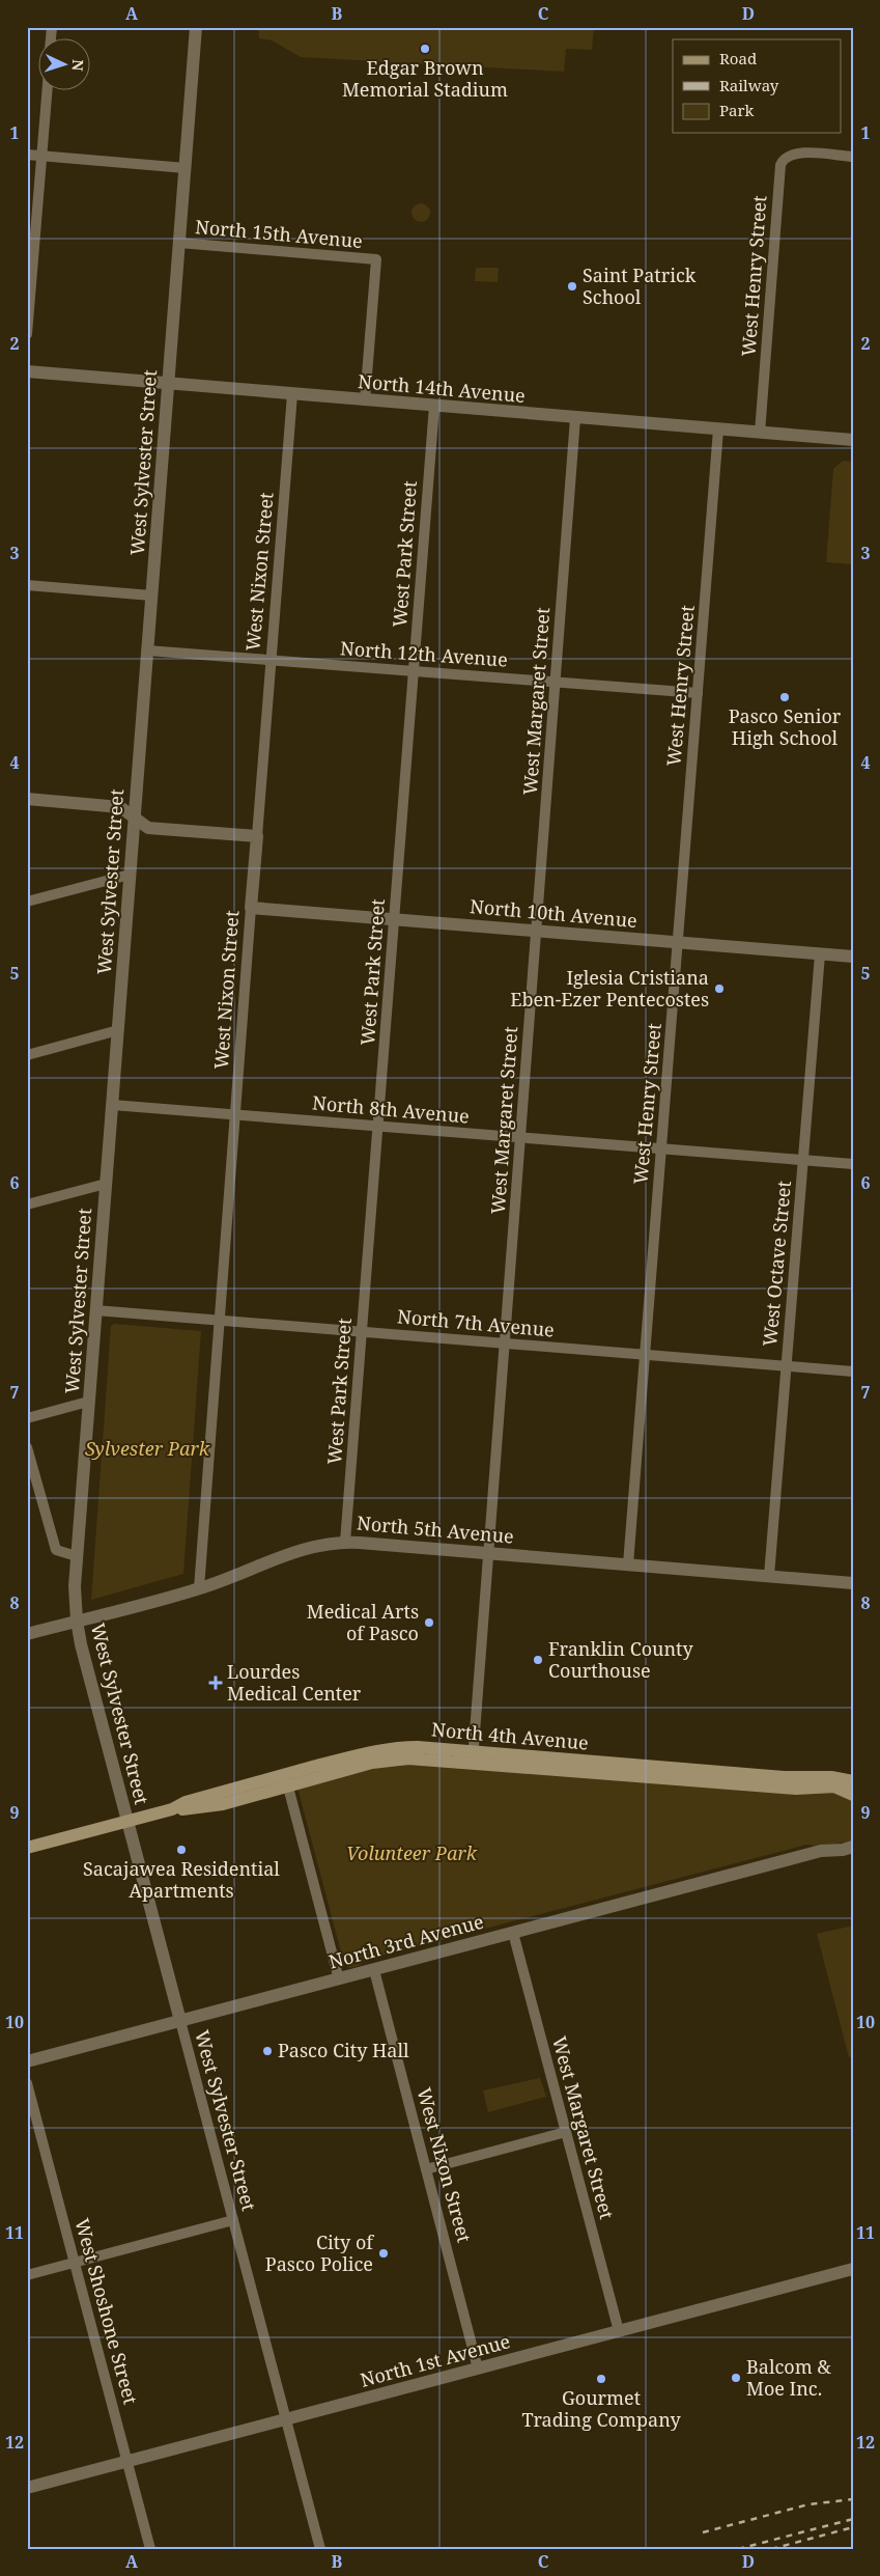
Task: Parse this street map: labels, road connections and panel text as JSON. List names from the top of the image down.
{
  "streets": {
    "main road": ["North 4th Avenue"],
    "street": [
      "North 15th Avenue",
      "West Henry Street",
      "North 14th Avenue",
      "West Sylvester Street",
      "West Park Street",
      "West Nixon Street",
      "North 12th Avenue",
      "West Margaret Street",
      "North 10th Avenue",
      "North 8th Avenue",
      "West Octave Street",
      "North 7th Avenue",
      "North 5th Avenue",
      "North 3rd Avenue",
      "West Shoshone Street",
      "North 1st Avenue"
    ]
  },
  "crossings": [
    ["North 15th Avenue", "North 14th Avenue"],
    ["North 15th Avenue", "West Sylvester Street"],
    ["West Henry Street", "North 14th Avenue"],
    ["West Henry Street", "North 12th Avenue"],
    ["West Henry Street", "North 10th Avenue"],
    ["West Henry Street", "North 8th Avenue"],
    ["West Henry Street", "North 7th Avenue"],
    ["West Henry Street", "North 5th Avenue"],
    ["North 14th Avenue", "West Sylvester Street"],
    ["North 14th Avenue", "West Park Street"],
    ["North 14th Avenue", "West Nixon Street"],
    ["North 14th Avenue", "West Margaret Street"],
    ["West Sylvester Street", "North 12th Avenue"],
    ["West Sylvester Street", "North 8th Avenue"],
    ["West Sylvester Street", "North 7th Avenue"],
    ["West Sylvester Street", "North 5th Avenue"],
    ["West Sylvester Street", "North 4th Avenue"],
    ["West Sylvester Street", "North 3rd Avenue"],
    ["West Sylvester Street", "North 1st Avenue"],
    ["West Park Street", "North 12th Avenue"],
    ["West Park Street", "North 10th Avenue"],
    ["West Park Street", "North 8th Avenue"],
    ["West Park Street", "North 7th Avenue"],
    ["West Park Street", "North 5th Avenue"],
    ["West Nixon Street", "North 12th Avenue"],
    ["West Nixon Street", "North 10th Avenue"],
    ["West Nixon Street", "North 8th Avenue"],
    ["West Nixon Street", "North 7th Avenue"],
    ["West Nixon Street", "North 5th Avenue"],
    ["West Nixon Street", "North 3rd Avenue"],
    ["West Nixon Street", "North 1st Avenue"],
    ["North 12th Avenue", "West Margaret Street"],
    ["West Margaret Street", "North 10th Avenue"],
    ["West Margaret Street", "North 8th Avenue"],
    ["West Margaret Street", "North 7th Avenue"],
    ["West Margaret Street", "North 5th Avenue"],
    ["West Margaret Street", "North 4th Avenue"],
    ["West Margaret Street", "North 3rd Avenue"],
    ["West Margaret Street", "North 1st Avenue"],
    ["North 10th Avenue", "West Octave Street"],
    ["North 8th Avenue", "West Octave Street"],
    ["West Octave Street", "North 7th Avenue"],
    ["West Octave Street", "North 5th Avenue"],
    ["West Shoshone Street", "North 1st Avenue"]
  ],
  "parks": ["Sylvester Park", "Volunteer Park"],
  "places": {
    "other": [
      "Edgar Brown Memorial Stadium",
      "Saint Patrick School",
      "Pasco Senior High School",
      "Iglesia Cristiana Eben-Ezer Pentecostes",
      "Medical Arts of Pasco",
      "Franklin County Courthouse",
      "Sacajawea Residential Apartments",
      "Pasco City Hall",
      "City of Pasco Police",
      "Balcom & Moe Inc.",
      "Gourmet Trading Company"
    ],
    "health": ["Lourdes Medical Center"]
  },
  "legend": ["Road", "Railway", "Park"],
  "north": "right",
  "grid": {
    "columns": [
      "A",
      "B",
      "C",
      "D"
    ],
    "rows": [
      "1",
      "2",
      "3",
      "4",
      "5",
      "6",
      "7",
      "8",
      "9",
      "10",
      "11",
      "12"
    ]
  }
}
